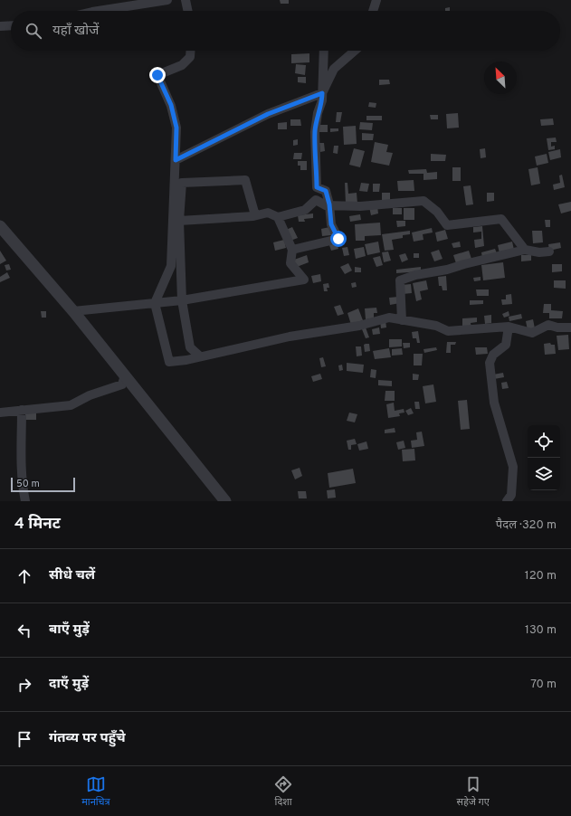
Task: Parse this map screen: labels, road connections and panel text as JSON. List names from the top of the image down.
{
  "scale_bar": "50 m",
  "north": "top left",
  "page": {
    "search": "यहाँ खोजें",
    "scale": "50 m",
    "heading": ["4 मिनट", "पैदल · 320 m"],
    "list": [
      ["सीधे चलें", "120 m"],
      ["बाएँ मुड़ें", "130 m"],
      ["दाएँ मुड़ें", "70 m"],
      "गंतव्य पर पहुँचे"
    ],
    "nav": ["मानचित्र", "दिशा", "सहेजे गए"]
  }
}
